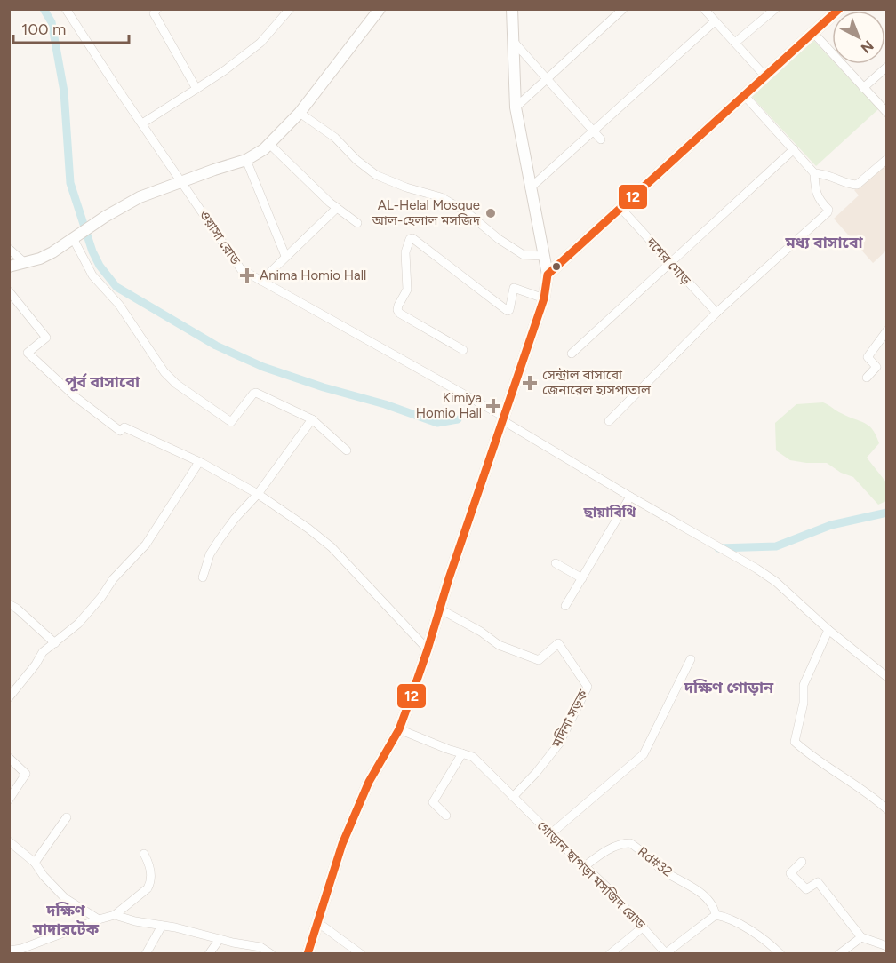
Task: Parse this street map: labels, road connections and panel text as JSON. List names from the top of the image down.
{
  "streets": {
    "street": [
      "ওয়াসা রোড",
      "দশের মোড়",
      "মদিনা সড়ক",
      "Rd#32",
      "গোড়ান ছাপড়া মসজিদ রোড"
    ]
  },
  "crossings": [
    ["মদিনা সড়ক", "গোড়ান ছাপড়া মসজিদ রোড"],
    ["Rd#32", "গোড়ান ছাপড়া মসজিদ রোড"]
  ],
  "districts": [
    "মধ্য বাসাবো",
    "পূর্ব বাসাবো",
    "ছায়াবিথি",
    "দক্ষিণ গোড়ান",
    "দক্ষিণ মাদারটেক"
  ],
  "places": {
    "other": ["AL-Helal Mosque আল-হেলাল মসজিদ"],
    "health": ["Anima Homio Hall", "সেন্ট্রাল বাসাবো জেনারেল হাসপাতাল", "Kimiya Homio Hall"]
  },
  "lines": ["transit line 12"],
  "scale_bar": "100 m",
  "north": "bottom right"
}
